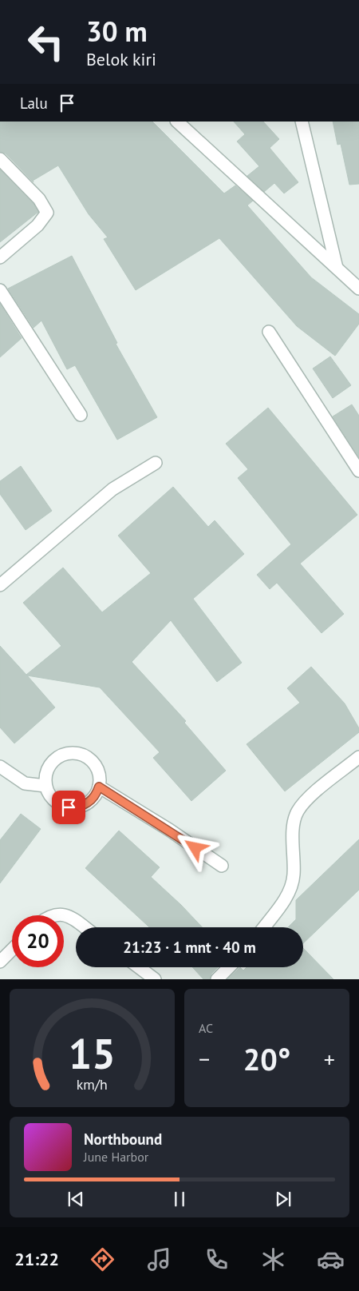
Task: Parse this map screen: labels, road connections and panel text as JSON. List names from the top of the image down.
{
  "page": {
    "turn": ["30 m", "Belok kiri"],
    "then": "Lalu",
    "limit": "20",
    "trip": "21:23 · 1 mnt · 40 m",
    "tile": "AC",
    "heat": ["−", "20°", "+"],
    "song": ["Northbound", "June Harbor"],
    "tabs": "21:22",
    "gauge": ["15", "km/h"]
  }
}
